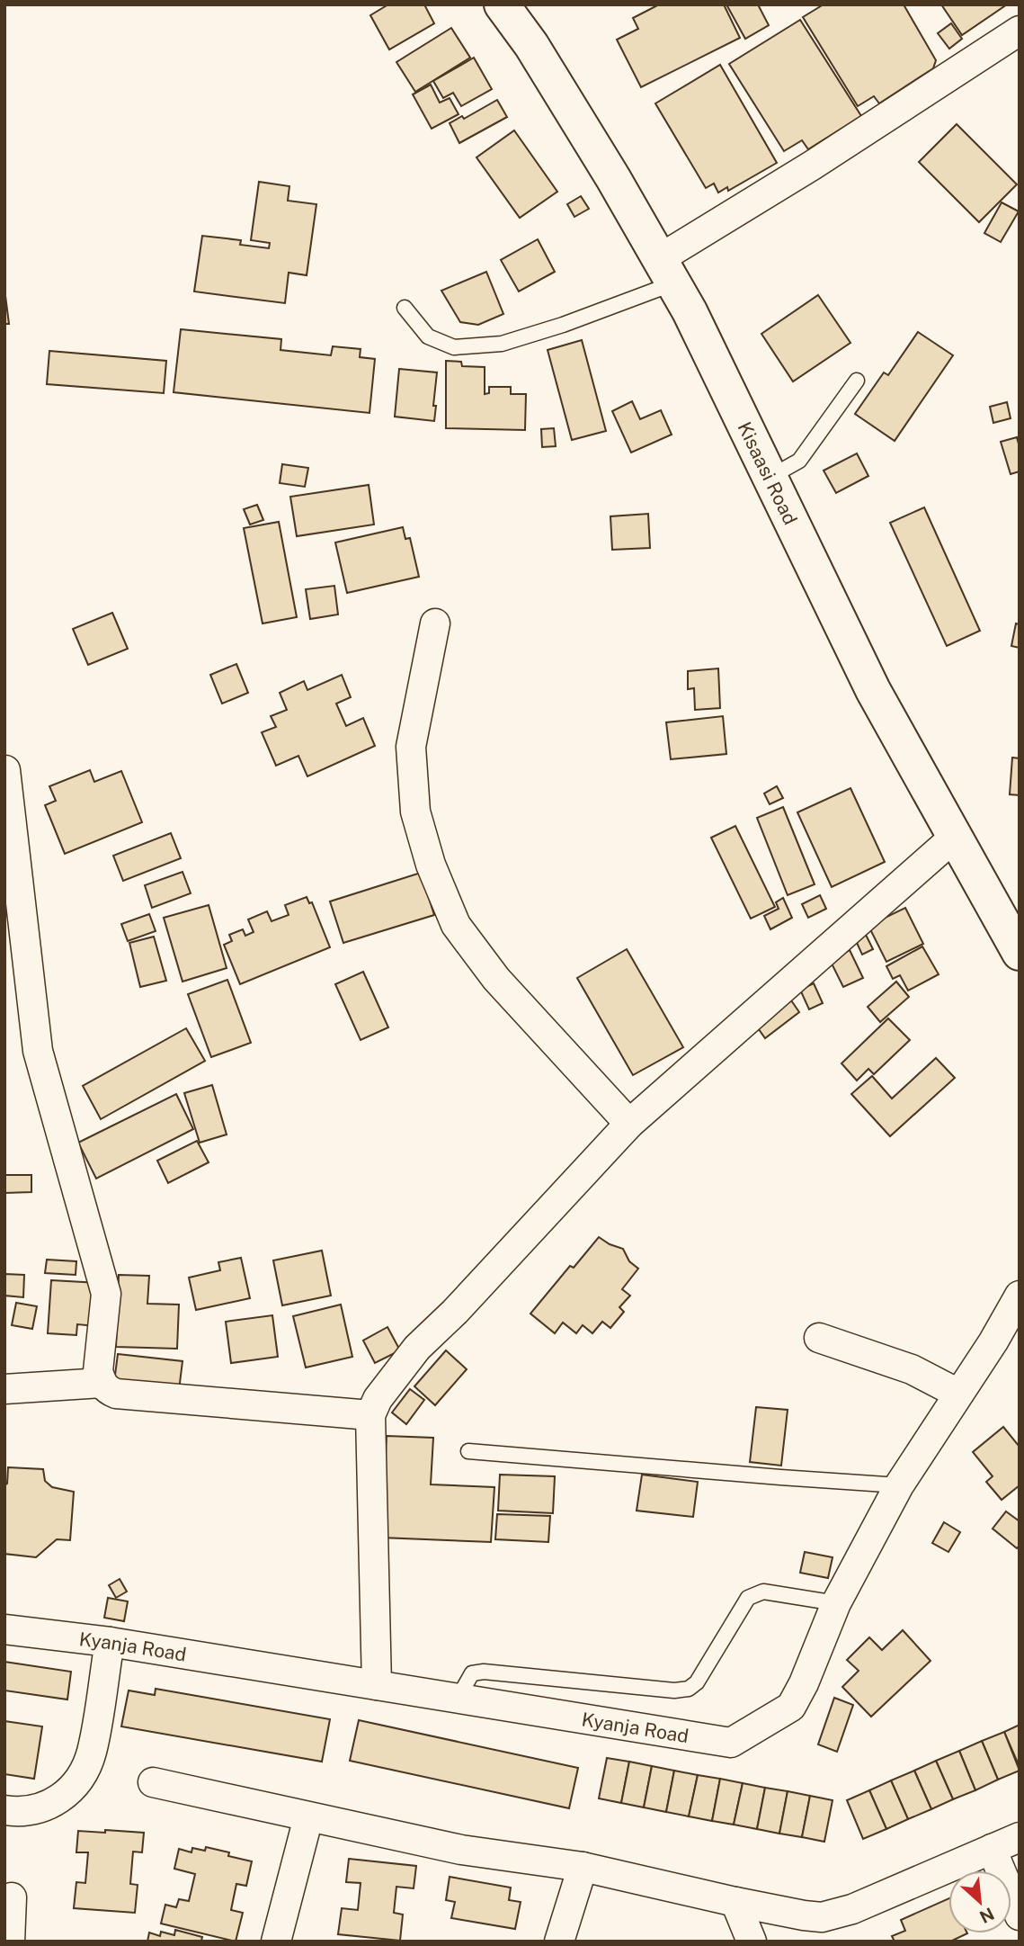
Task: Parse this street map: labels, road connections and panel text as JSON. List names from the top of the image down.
{
  "streets": {
    "main road": ["Kisaasi Road"],
    "street": ["Kyanja Road"]
  },
  "north": "bottom right"
}
